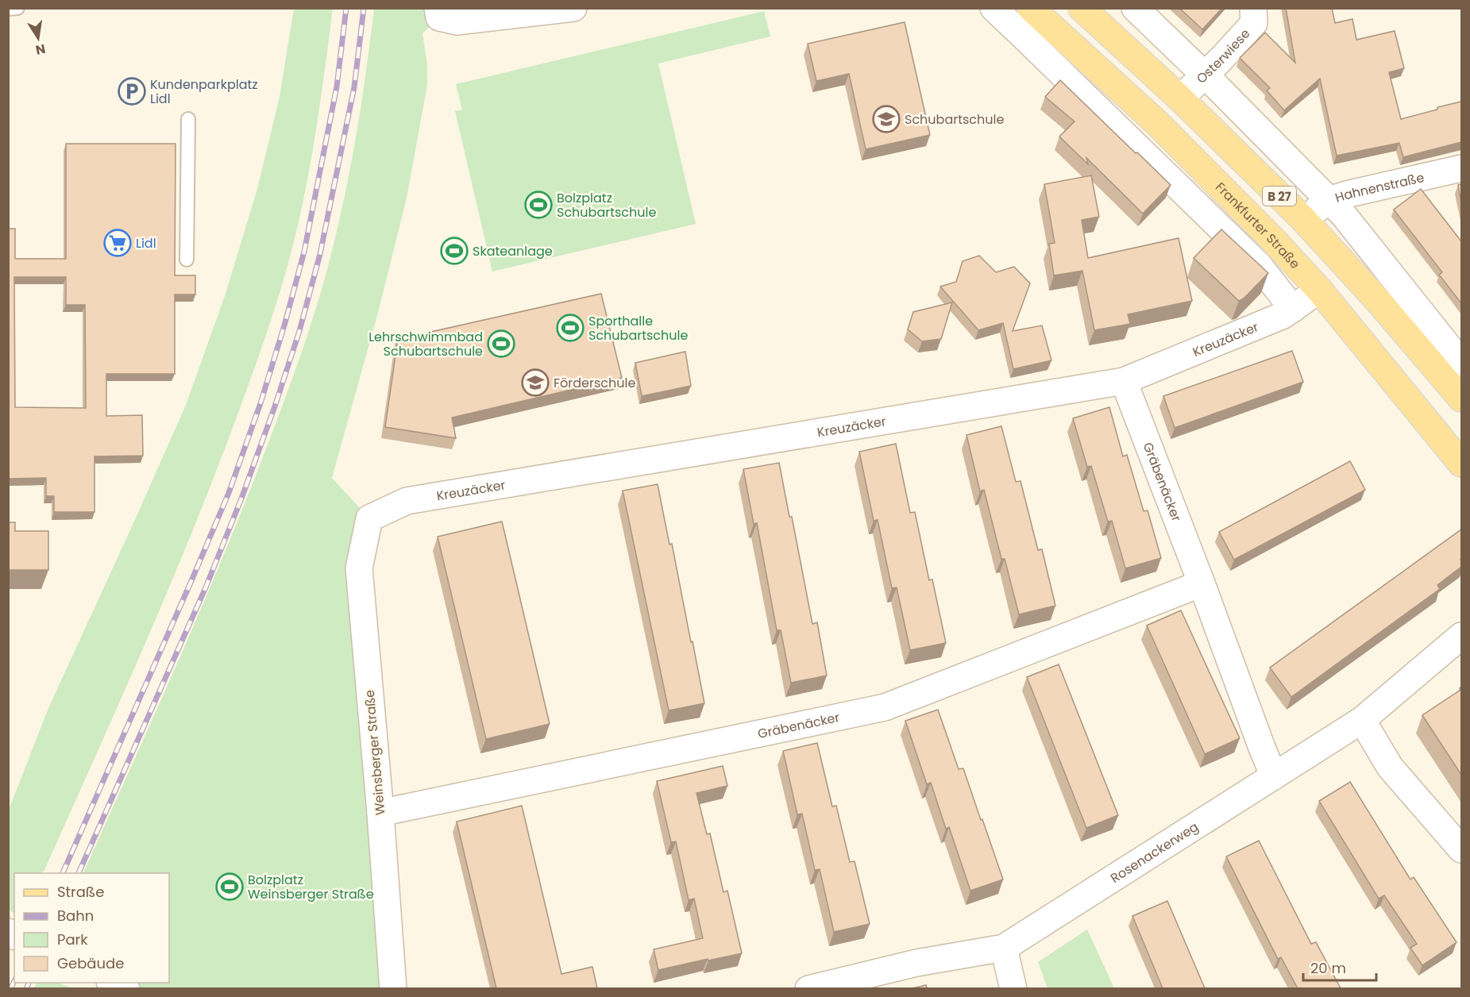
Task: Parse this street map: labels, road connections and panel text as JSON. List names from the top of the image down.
{
  "streets": {
    "main road": ["B 27", "Frankfurter Straße"],
    "street": [
      "Osterwiese",
      "Hahnenstraße",
      "Kreuzäcker",
      "Gräbenäcker",
      "Weinsberger Straße",
      "Rosenackerweg"
    ]
  },
  "crossings": [
    ["Osterwiese", "B 27"],
    ["Hahnenstraße", "B 27"],
    ["Frankfurter Straße", "Kreuzäcker"],
    ["Kreuzäcker", "Gräbenäcker"],
    ["Kreuzäcker", "Weinsberger Straße"],
    ["Gräbenäcker", "Weinsberger Straße"],
    ["Gräbenäcker", "Rosenackerweg"]
  ],
  "places": {
    "parking": ["Kundenparkplatz Lidl"],
    "school or university": ["Schubartschule", "Förderschule"],
    "sports": [
      "Bolzplatz Schubartschule",
      "Skateanlage",
      "Sporthalle Schubartschule",
      "Lehrschwimmbad Schubartschule",
      "Bolzplatz Weinsberger Straße"
    ],
    "supermarket": ["Lidl"]
  },
  "legend": [
    "Straße",
    "Bahn",
    "Park",
    "Gebäude"
  ],
  "scale_bar": "20 m",
  "north": "bottom"
}
